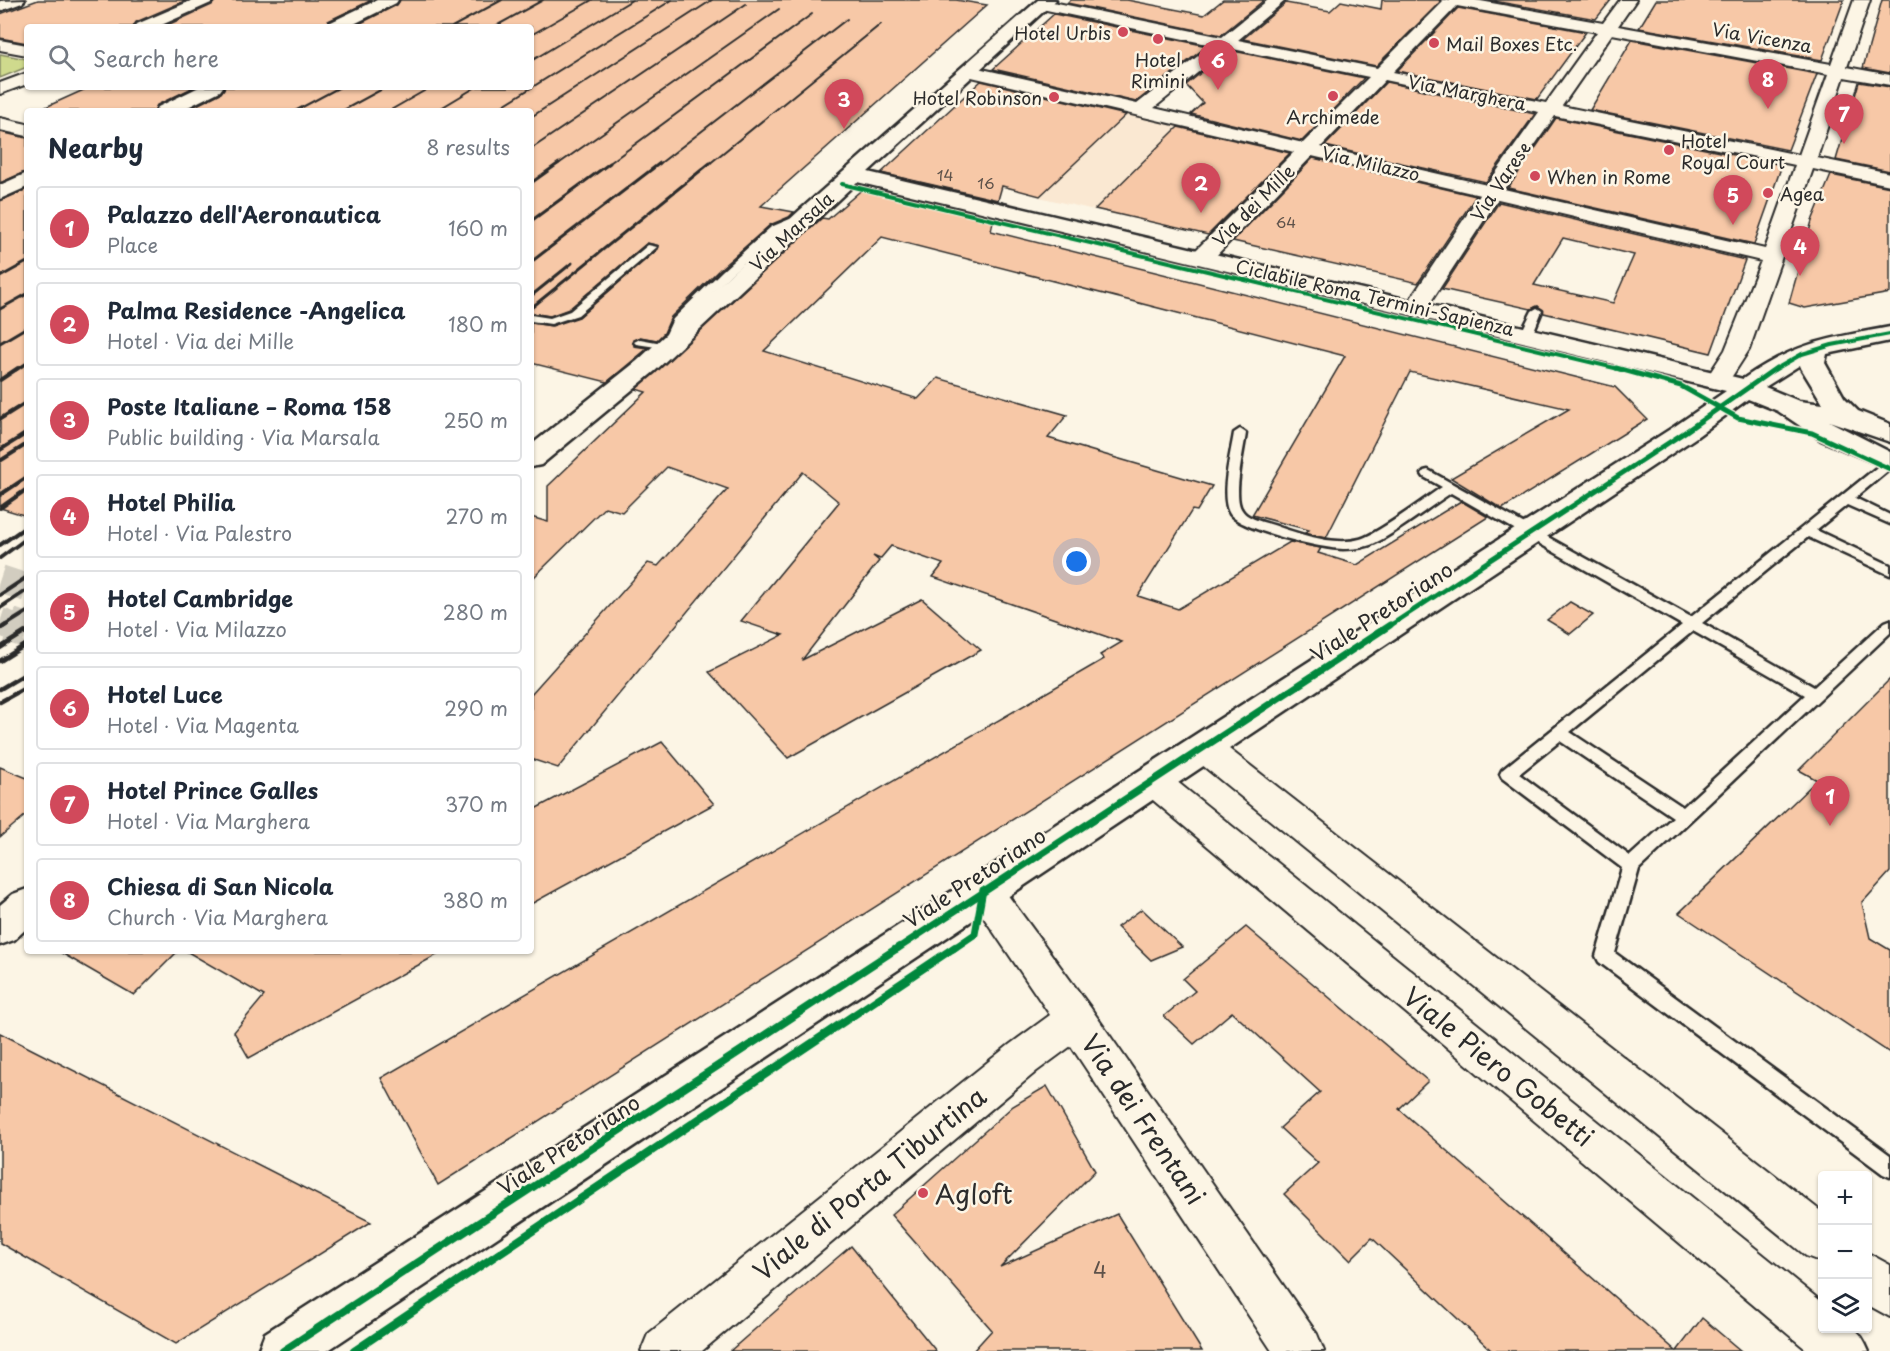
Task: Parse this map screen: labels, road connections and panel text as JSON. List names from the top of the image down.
{
  "streets": {
    "main road": ["Via Marsala", "Viale Pretoriano"],
    "street": [
      "Via Vicenza",
      "Via Marghera",
      "Via Milazzo",
      "Via Varese",
      "Via dei Mille",
      "Viale Piero Gobetti",
      "Via dei Frentani",
      "Viale di Porta Tiburtina"
    ],
    "cycle path": ["Ciclabile Roma Termini-Sapienza"]
  },
  "crossings": [
    ["Via Vicenza", "Via Varese"],
    ["Via Vicenza", "Via dei Mille"],
    ["Via Marghera", "Via Varese"],
    ["Via Marghera", "Via dei Mille"],
    ["Via Marghera", "Via Marsala"],
    ["Via Milazzo", "Via Varese"],
    ["Via Milazzo", "Via dei Mille"],
    ["Via Milazzo", "Via Marsala"],
    ["Viale Pretoriano", "Viale Piero Gobetti"],
    ["Viale Pretoriano", "Via dei Frentani"],
    ["Via dei Frentani", "Viale di Porta Tiburtina"]
  ],
  "places": [
    "Hotel Urbis",
    "Hotel Rimini",
    "Mail Boxes Etc.",
    "Archimede",
    "Hotel Robinson",
    "Hotel Royal Court",
    "When in Rome",
    "Agea",
    "Agloft"
  ],
  "house_numbers": [
    "14",
    "16",
    "64",
    "4"
  ],
  "page": {
    "search": "Search here",
    "pins": [
      "6",
      "8",
      "3",
      "7",
      "2",
      "5",
      "4",
      "1"
    ],
    "heading": ["Nearby", "8 results"],
    "list": [
      {
        "mark": "1",
        "name": "Palazzo dell'Aeronautica",
        "note": "Place",
        "value": "160 m"
      },
      {
        "mark": "2",
        "name": "Palma Residence -Angelica",
        "note": "Hotel · Via dei Mille",
        "value": "180 m"
      },
      {
        "mark": "3",
        "name": "Poste Italiane – Roma 158",
        "note": "Public building · Via Marsala",
        "value": "250 m"
      },
      {
        "mark": "4",
        "name": "Hotel Philia",
        "note": "Hotel · Via Palestro",
        "value": "270 m"
      },
      {
        "mark": "5",
        "name": "Hotel Cambridge",
        "note": "Hotel · Via Milazzo",
        "value": "280 m"
      },
      {
        "mark": "6",
        "name": "Hotel Luce",
        "note": "Hotel · Via Magenta",
        "value": "290 m"
      },
      {
        "mark": "7",
        "name": "Hotel Prince Galles",
        "note": "Hotel · Via Marghera",
        "value": "370 m"
      },
      {
        "mark": "8",
        "name": "Chiesa di San Nicola",
        "note": "Church · Via Marghera",
        "value": "380 m"
      }
    ],
    "map_buttons": ["+", "−"]
  }
}
